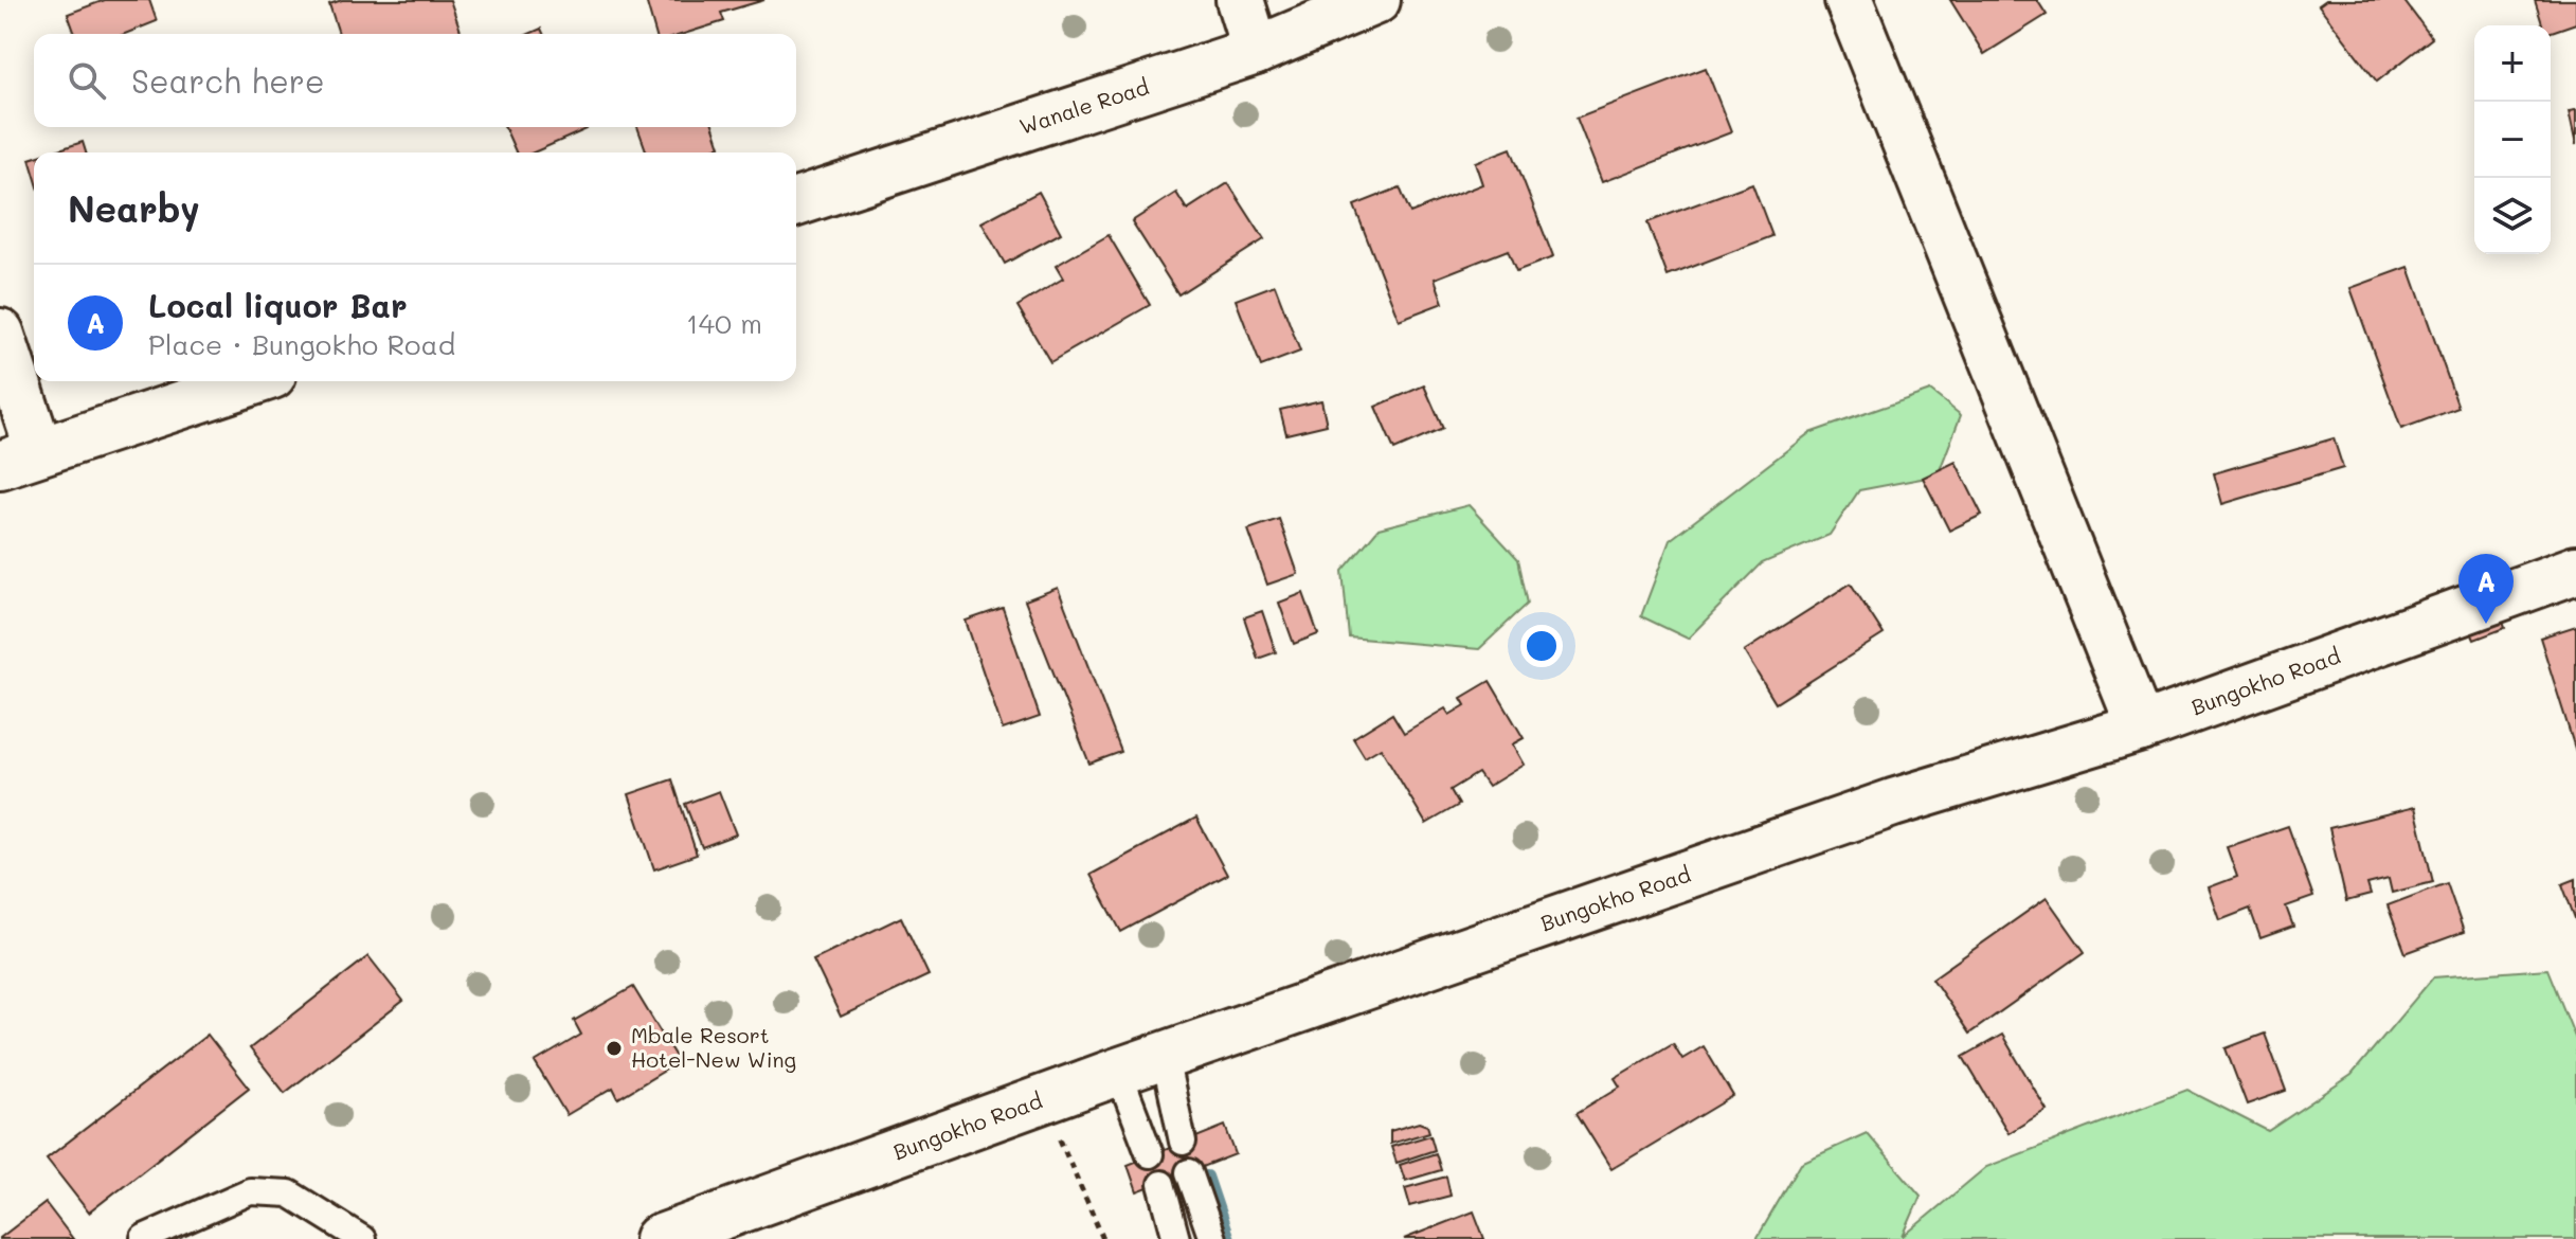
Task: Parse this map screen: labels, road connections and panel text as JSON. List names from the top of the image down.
{
  "streets": {
    "street": ["Wanale Road", "Bungokho Road"]
  },
  "places": ["Mbale Resort Hotel-New Wing"],
  "page": {
    "map_buttons": ["+", "−"],
    "search": "Search here",
    "heading": "Nearby",
    "list": [
      {
        "mark": "A",
        "name": "Local liquor Bar",
        "note": "Place · Bungokho Road",
        "value": "140 m"
      }
    ],
    "pins": "A"
  }
}
